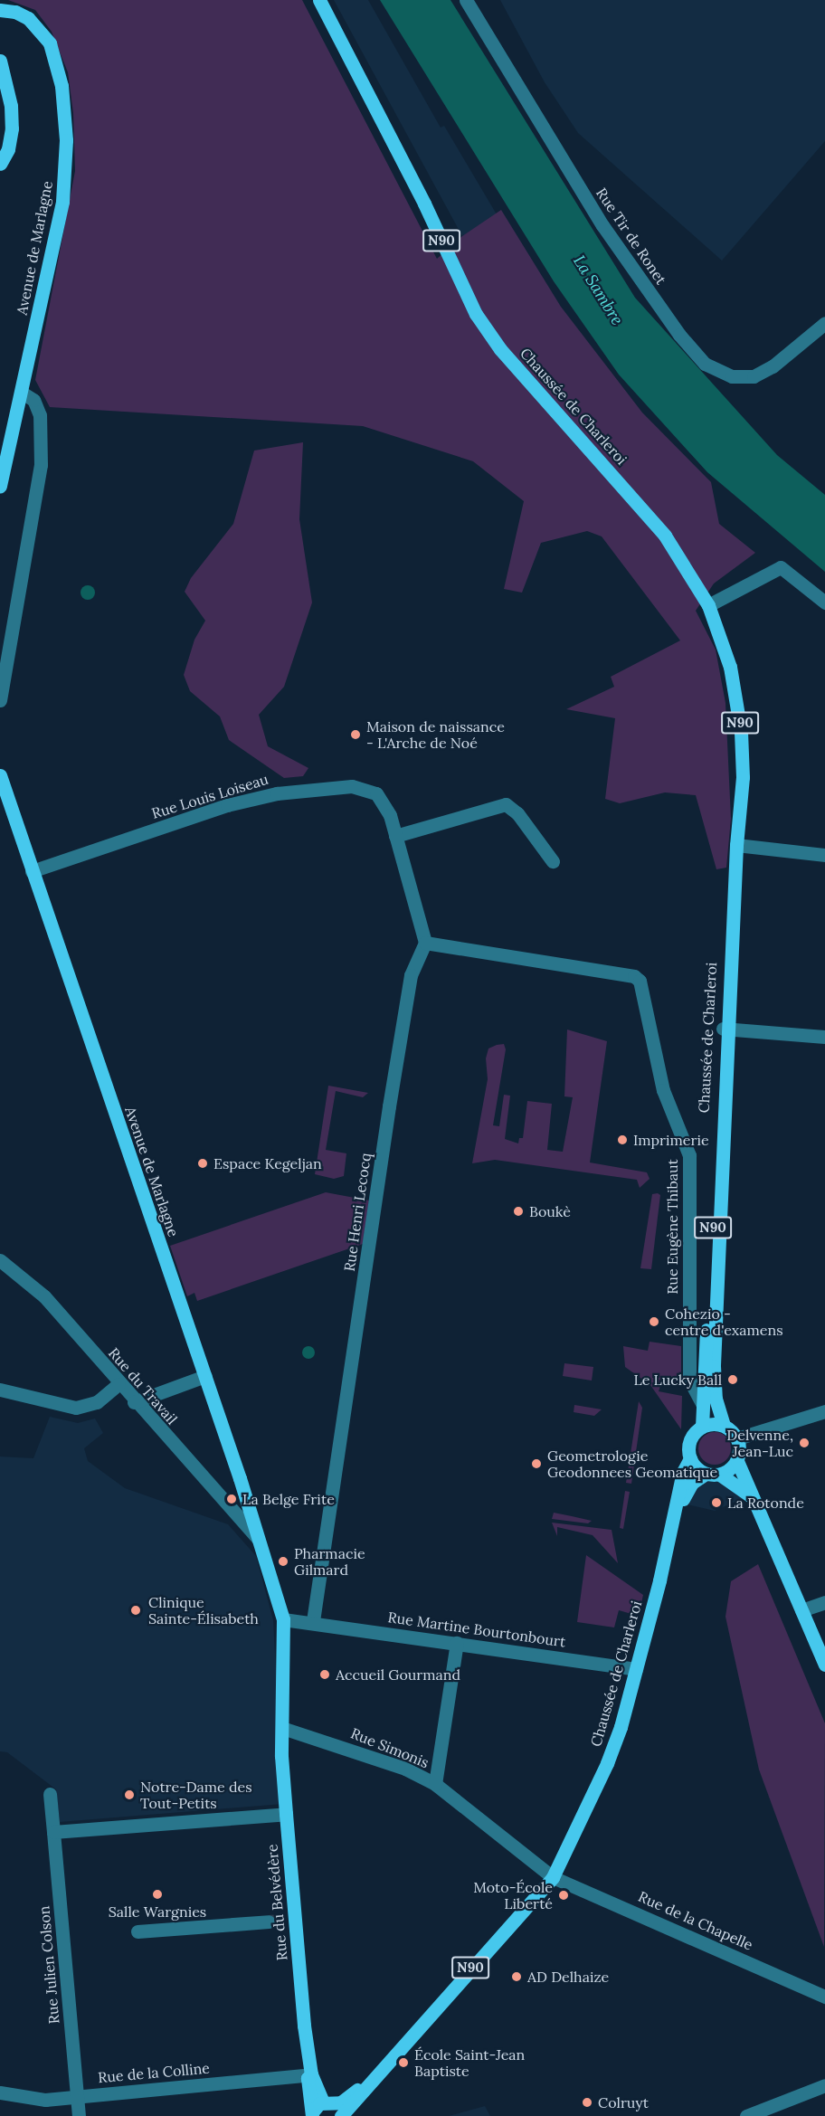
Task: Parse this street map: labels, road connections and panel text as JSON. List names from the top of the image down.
{
  "streets": {
    "main road": [
      "N90",
      "Avenue de Marlagne",
      "Chaussée de Charleroi",
      "Rue du Belvédère"
    ],
    "street": [
      "Rue Tir de Ronet",
      "Rue Louis Loiseau",
      "Rue Henri Lecocq",
      "Rue Eugène Thibaut",
      "Rue du Travail",
      "Rue Martine Bourtonbourt",
      "Rue Simonis",
      "Rue de la Chapelle",
      "Rue Julien Colson",
      "Rue de la Colline"
    ]
  },
  "crossings": [
    ["N90", "Chaussée de Charleroi"],
    ["Avenue de Marlagne", "Rue Louis Loiseau"],
    ["Avenue de Marlagne", "Rue du Travail"],
    ["Avenue de Marlagne", "Rue Martine Bourtonbourt"],
    ["Avenue de Marlagne", "Rue du Belvédère"],
    ["Chaussée de Charleroi", "Rue Eugène Thibaut"],
    ["Chaussée de Charleroi", "Rue Martine Bourtonbourt"],
    ["Chaussée de Charleroi", "Rue Simonis"],
    ["Chaussée de Charleroi", "Rue de la Chapelle"],
    ["Rue Henri Lecocq", "Rue Eugène Thibaut"],
    ["Rue Henri Lecocq", "Rue Martine Bourtonbourt"],
    ["Rue Martine Bourtonbourt", "Rue du Belvédère"],
    ["Rue Simonis", "Rue du Belvédère"],
    ["Rue Simonis", "Rue de la Chapelle"],
    ["Rue du Belvédère", "Rue de la Colline"],
    ["Rue Julien Colson", "Rue de la Colline"]
  ],
  "water": ["La Sambre"],
  "places": [
    "Maison de naissance - L'Arche de Noé",
    "Imprimerie",
    "Espace Kegeljan",
    "Boukè",
    "Cohezio - centre d'examens",
    "Le Lucky Ball",
    "Delvenne, Jean-Luc",
    "Geometrologie Geodonnees Geomatique",
    "La Belge Frite",
    "La Rotonde",
    "Pharmacie Gilmard",
    "Clinique Sainte-Élisabeth",
    "Accueil Gourmand",
    "Notre-Dame des Tout-Petits",
    "Salle Wargnies",
    "Moto-École Liberté",
    "AD Delhaize",
    "École Saint-Jean Baptiste",
    "Colruyt"
  ]
}
